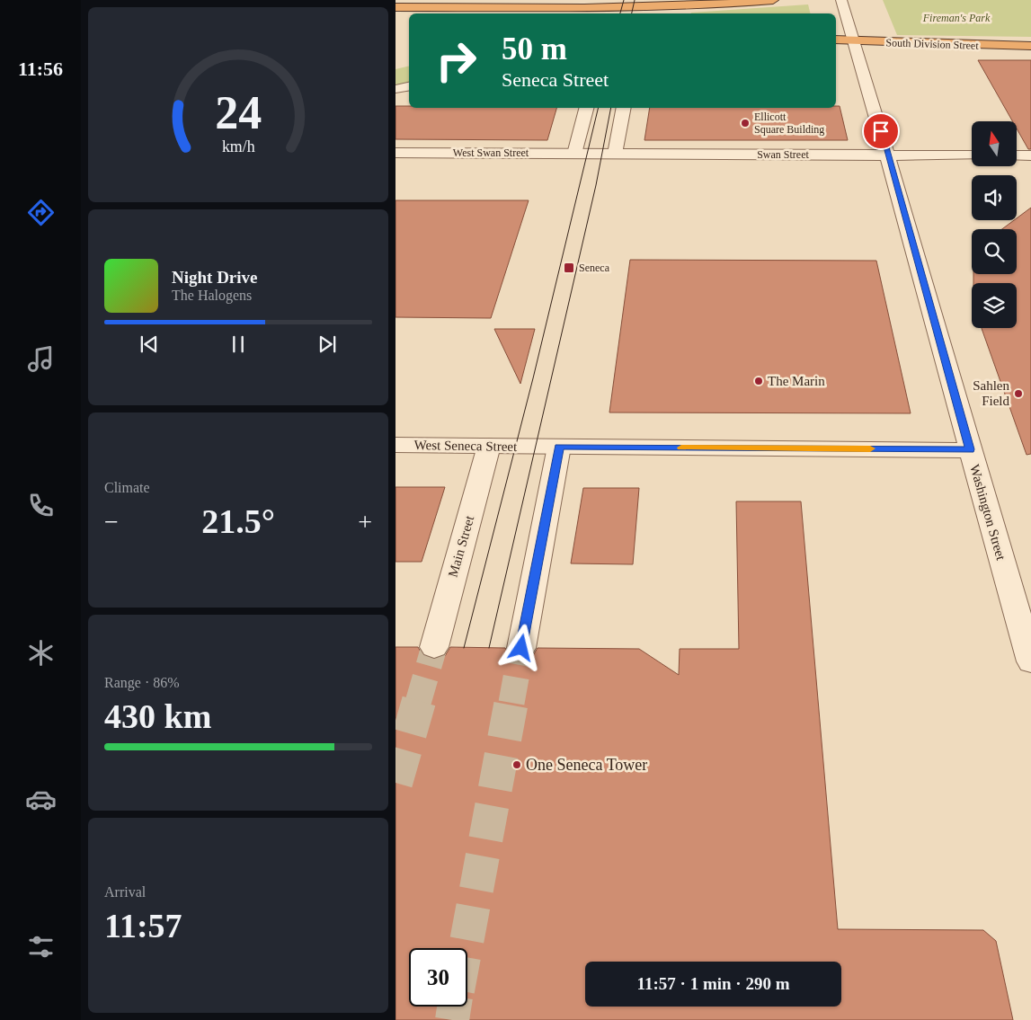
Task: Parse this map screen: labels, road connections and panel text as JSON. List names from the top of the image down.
{
  "streets": {
    "highway": ["South Division Street"],
    "street": [
      "West Swan Street",
      "Swan Street",
      "West Seneca Street",
      "Washington Street",
      "Main Street"
    ]
  },
  "crossings": [
    ["South Division Street", "Washington Street"],
    ["West Swan Street", "Swan Street"],
    ["Swan Street", "Washington Street"],
    ["West Seneca Street", "Washington Street"],
    ["West Seneca Street", "Main Street"]
  ],
  "parks": ["Fireman's Park"],
  "places": {
    "other": [
      "Ellicott Square Building",
      "The Marin",
      "Sahlen Field",
      "One Seneca Tower"
    ],
    "transit": ["Seneca"]
  },
  "north": "top",
  "page": {
    "tabs": "11:56",
    "turn": ["50 m", "Seneca Street"],
    "song": ["Night Drive", "The Halogens"],
    "tile": [
      "Climate",
      ["Range · 86%", "430 km"],
      ["Arrival", "11:57"]
    ],
    "heat": ["−", "21.5°", "+"],
    "limit": "30",
    "trip": "11:57 · 1 min · 290 m",
    "gauge": ["24", "km/h"]
  }
}
